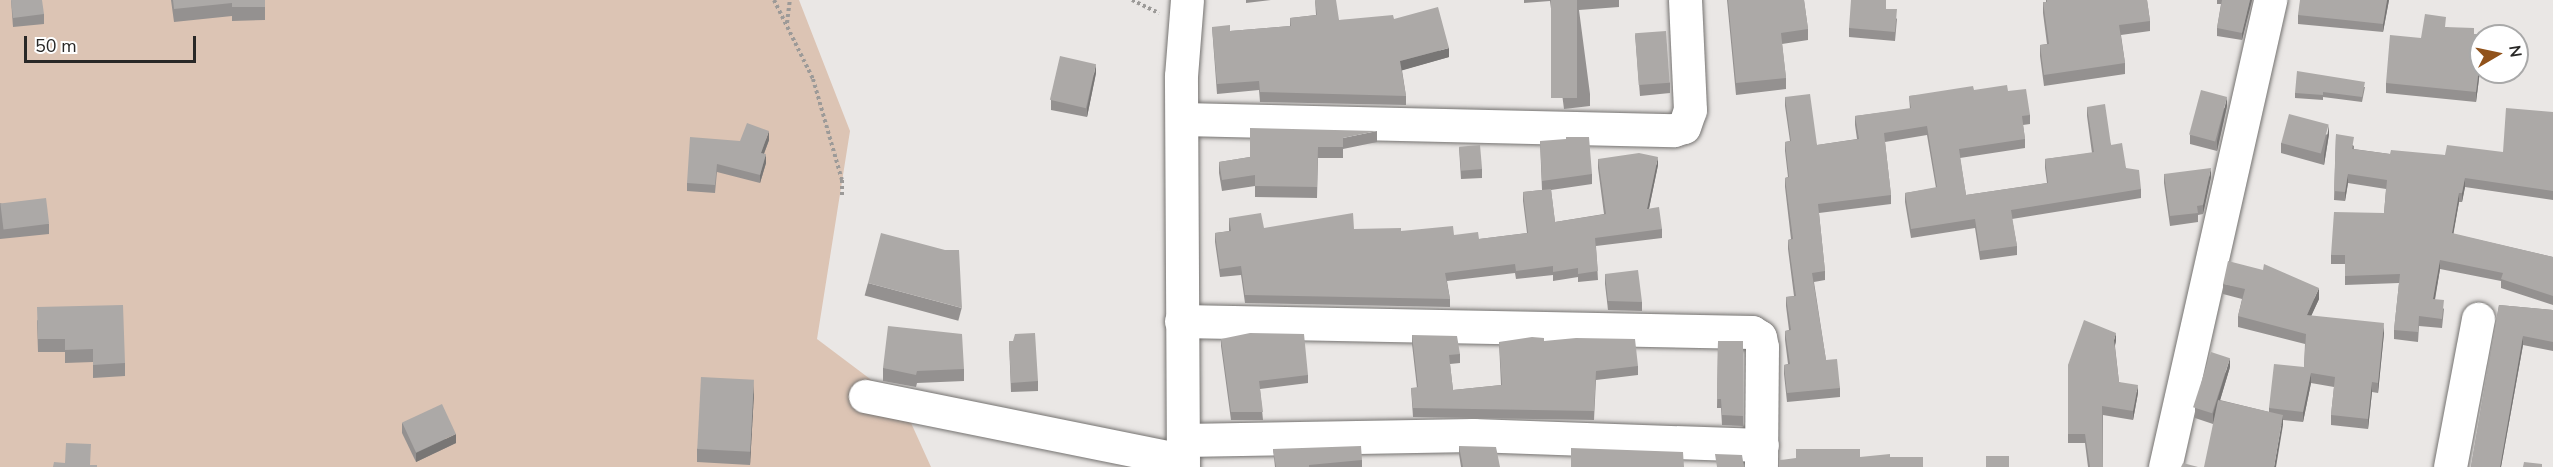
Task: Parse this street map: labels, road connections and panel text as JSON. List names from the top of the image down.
{
  "scale_bar": "50 m",
  "north": "right"
}
